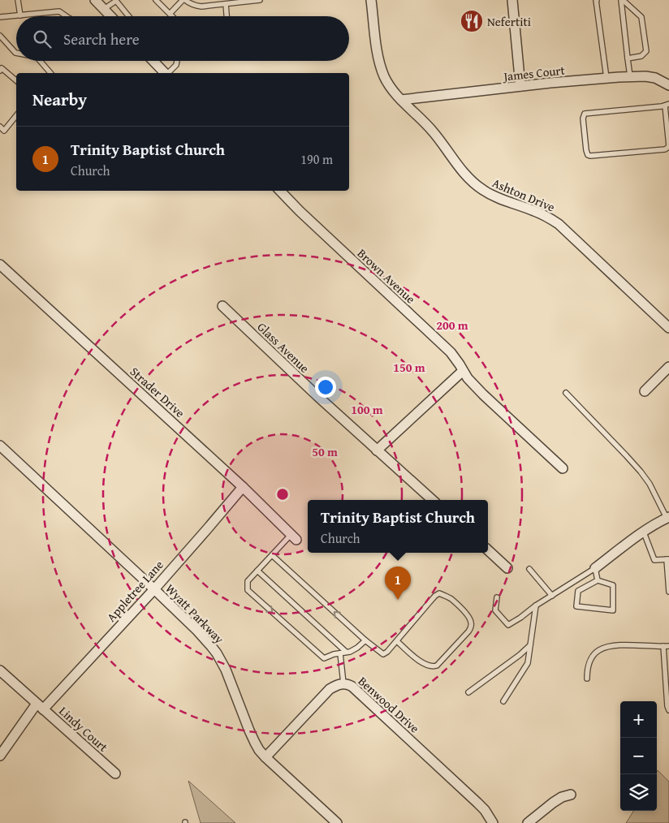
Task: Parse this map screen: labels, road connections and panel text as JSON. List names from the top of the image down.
{
  "streets": {
    "street": [
      "James Court",
      "Ashton Drive",
      "Brown Avenue",
      "Glass Avenue",
      "Strader Drive",
      "Appletree Lane",
      "Wyatt Parkway",
      "Benwood Drive",
      "Lindy Court"
    ]
  },
  "crossings": [
    ["James Court", "Ashton Drive"],
    ["Strader Drive", "Appletree Lane"],
    ["Appletree Lane", "Wyatt Parkway"],
    ["Appletree Lane", "Lindy Court"],
    ["Wyatt Parkway", "Benwood Drive"]
  ],
  "places": {
    "restaurant": ["Nefertiti"]
  },
  "page": {
    "search": "Search here",
    "heading": "Nearby",
    "list": [
      {
        "mark": "1",
        "name": "Trinity Baptist Church",
        "note": "Church",
        "value": "190 m"
      }
    ],
    "popup": ["Trinity Baptist Church", "Church"],
    "pins": "1",
    "map_buttons": ["+", "−"]
  },
  "rings": [
    "200 m",
    "150 m",
    "100 m",
    "50 m"
  ]
}
